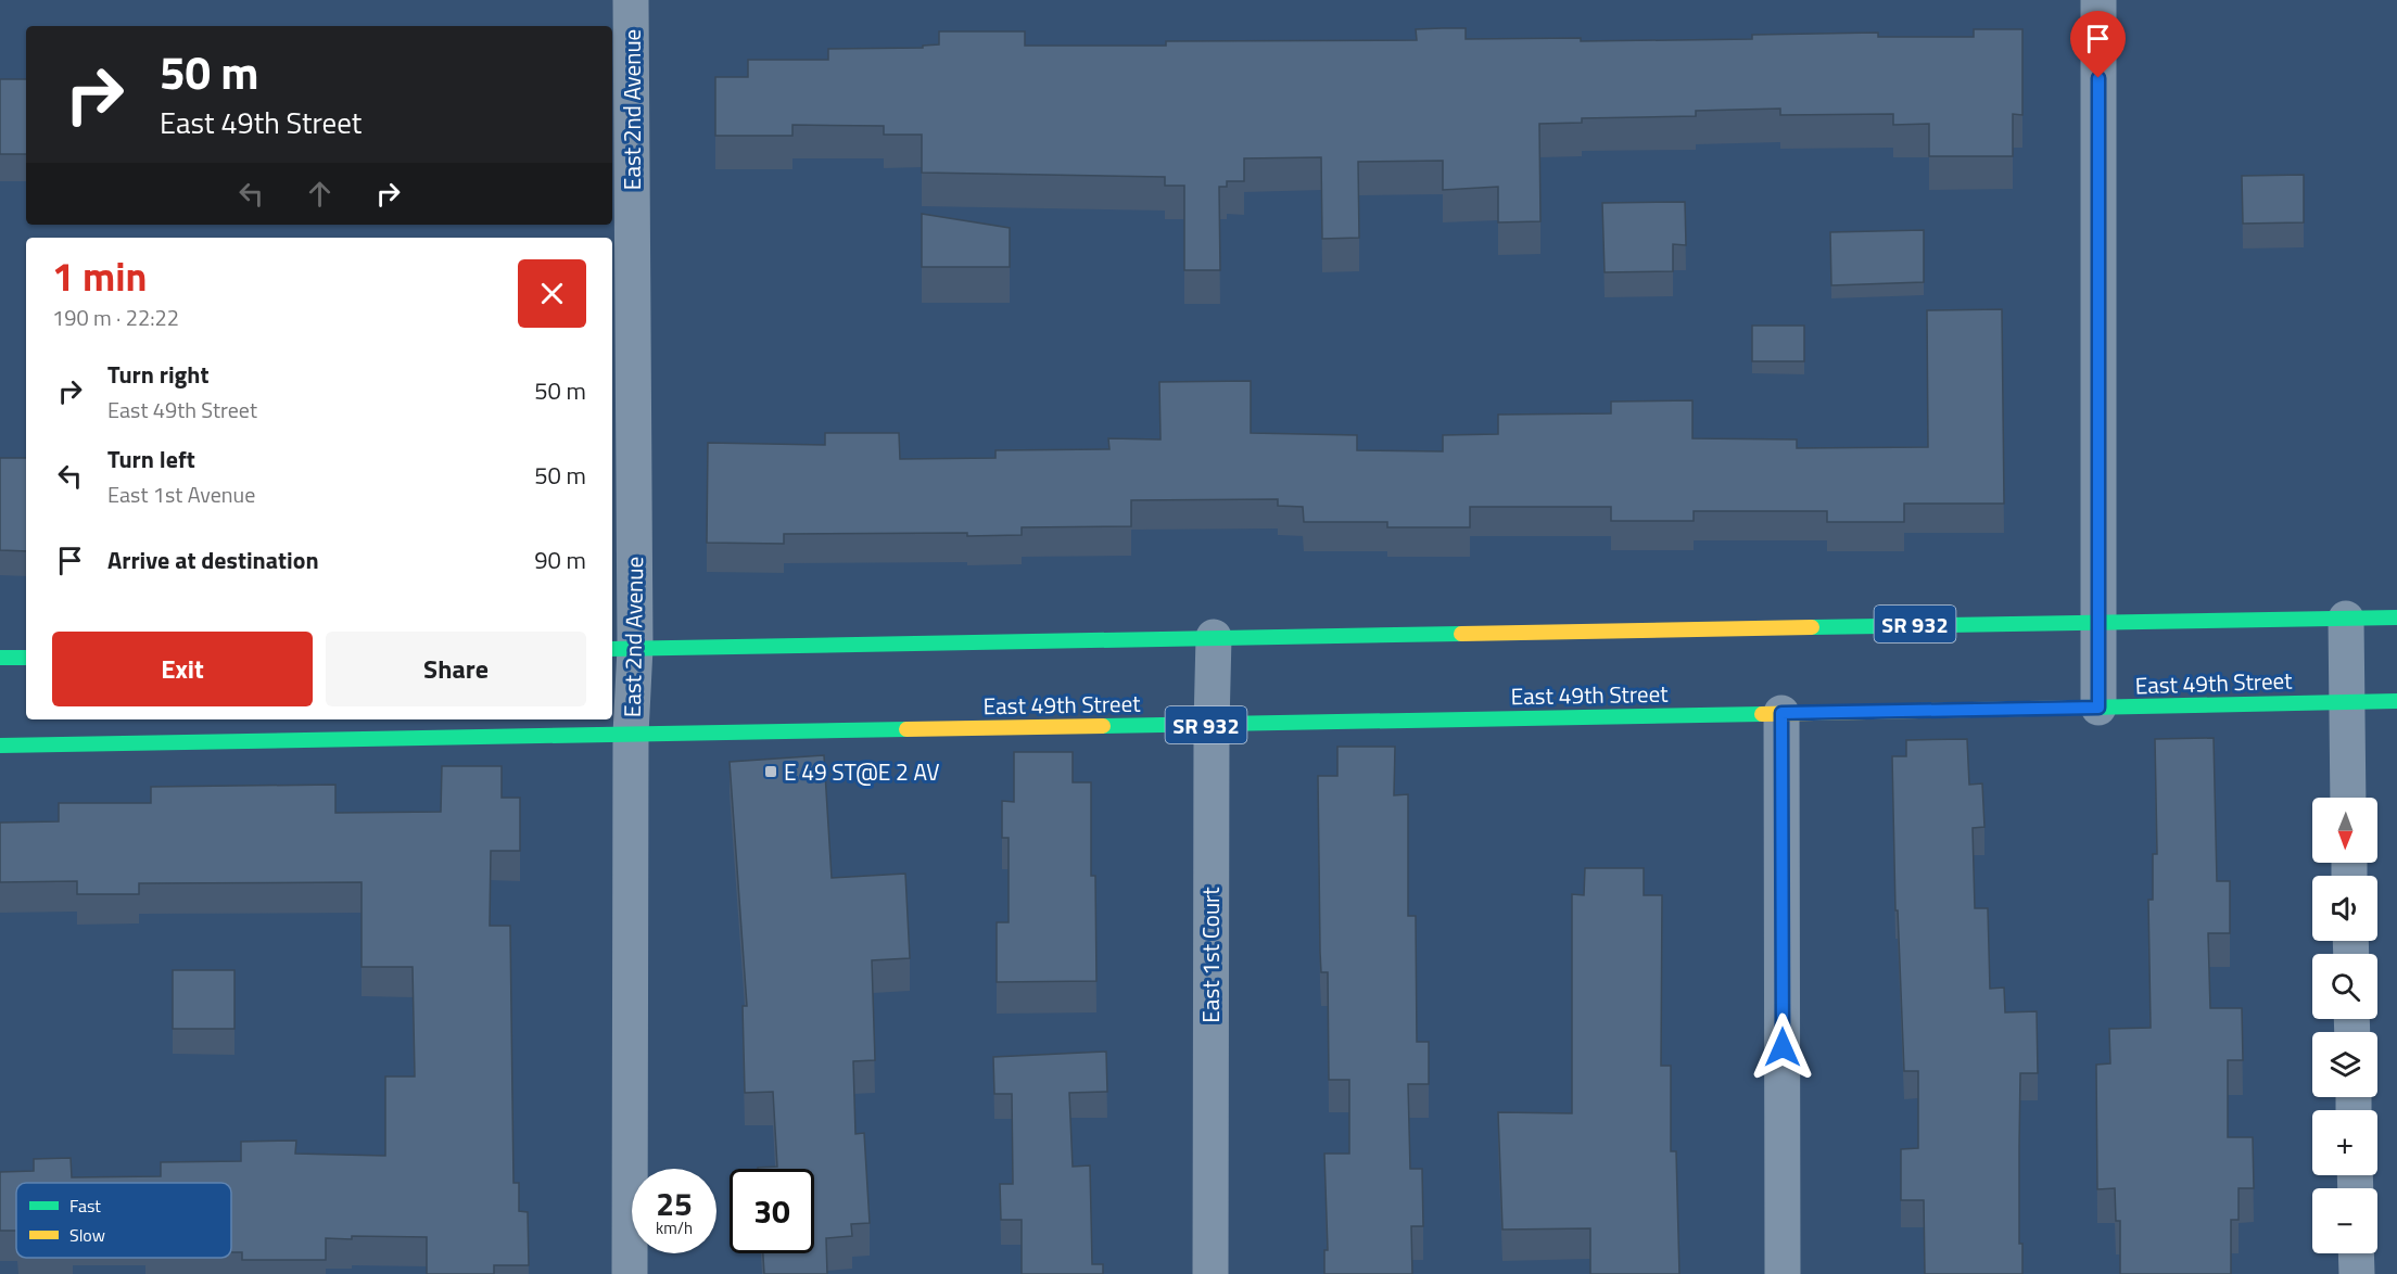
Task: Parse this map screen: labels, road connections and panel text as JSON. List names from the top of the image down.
{
  "streets": {
    "main road": ["SR 932", "East 49th Street"],
    "street": ["East 2nd Avenue", "East 1st Court"]
  },
  "crossings": [
    ["East 2nd Avenue", "SR 932"],
    ["East 2nd Avenue", "East 49th Street"],
    ["SR 932", "East 1st Court"],
    ["East 49th Street", "East 1st Court"]
  ],
  "places": {
    "transit": ["E 49 ST@E 2 AV"]
  },
  "legend": ["Fast", "Slow"],
  "north": "bottom",
  "page": {
    "turn": ["50 m", "East 49th Street"],
    "heading": ["1 min", "190 m · 22:22"],
    "list": [
      {
        "name": "Turn right",
        "note": "East 49th Street",
        "value": "50 m"
      },
      {
        "name": "Turn left",
        "note": "East 1st Avenue",
        "value": "50 m"
      },
      {
        "name": "Arrive at destination",
        "value": "90 m"
      }
    ],
    "buttons": ["Exit", "Share"],
    "map_buttons": ["+", "−"],
    "speed": "25 km/h",
    "limit": "30"
  }
}
